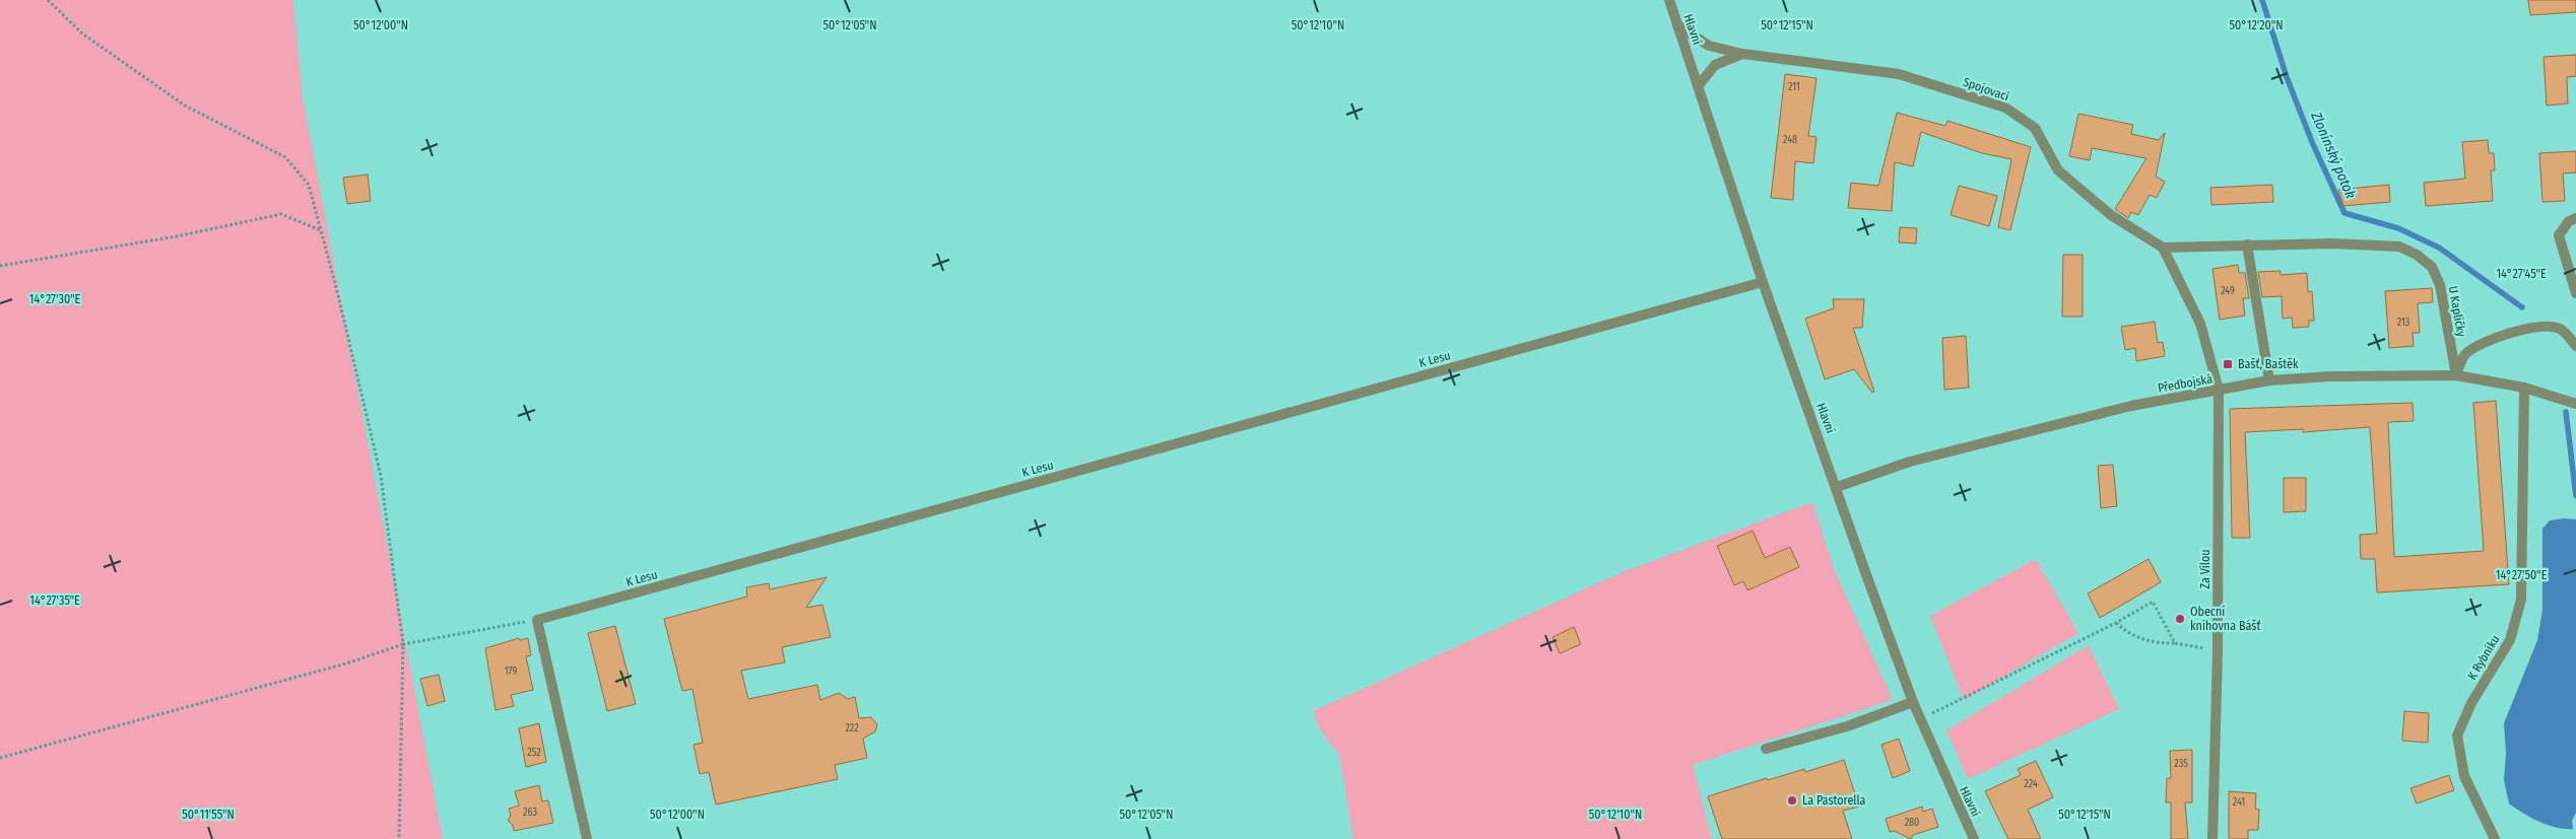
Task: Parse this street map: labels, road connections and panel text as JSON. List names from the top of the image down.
{
  "streets": {
    "street": [
      "Hlavní",
      "Spojovací",
      "U Kapličky",
      "K Lesu",
      "Předbojská",
      "Za Vilou",
      "K Rybníku"
    ]
  },
  "crossings": [
    ["Hlavní", "Spojovací"],
    ["Hlavní", "K Lesu"],
    ["Hlavní", "Předbojská"],
    ["Spojovací", "U Kapličky"],
    ["U Kapličky", "Předbojská"],
    ["Předbojská", "Za Vilou"],
    ["Předbojská", "K Rybníku"]
  ],
  "water": ["Zlonínský potok"],
  "places": {
    "transit": ["Bašť, Baštěk"],
    "other": ["Obecní knihovna Bášť", "La Pastorella"]
  },
  "house_numbers": [
    "211",
    "248",
    "249",
    "213",
    "179",
    "222",
    "252",
    "235",
    "224",
    "241",
    "263",
    "280"
  ],
  "coordinates": [
    "50°12'00\"N",
    "50°12'05\"N",
    "50°12'15\"N",
    "50°12'10\"N",
    "50°12'20\"N",
    "14°27'45\"E",
    "14°27'30\"E",
    "14°27'50\"E",
    "14°27'35\"E",
    "50°11'55\"N"
  ]
}
